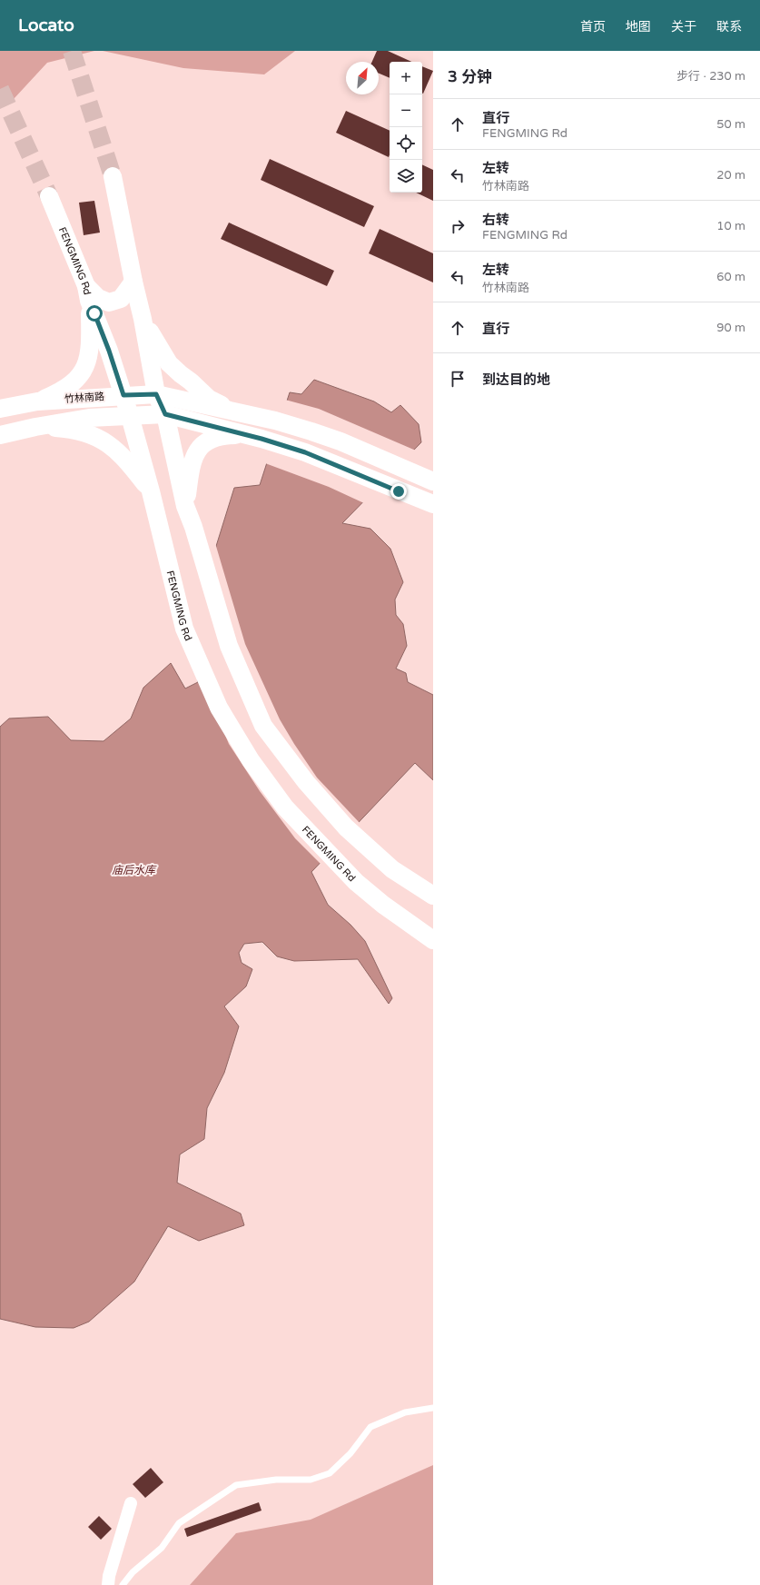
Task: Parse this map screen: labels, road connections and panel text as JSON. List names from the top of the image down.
{
  "streets": {
    "main road": ["FENGMING Rd", "竹林南路"]
  },
  "crossings": [
    ["FENGMING Rd", "竹林南路"]
  ],
  "water": ["庙后水库"],
  "north": "top right",
  "page": {
    "header": "Locato",
    "nav": [
      "首页",
      "地图",
      "关于",
      "联系"
    ],
    "heading": ["3 分钟", "步行 · 230 m"],
    "map_buttons": ["+", "−"],
    "list": [
      ["直行", "FENGMING Rd", "50 m"],
      ["左转", "竹林南路", "20 m"],
      ["右转", "FENGMING Rd", "10 m"],
      ["左转", "竹林南路", "60 m"],
      ["直行", "90 m"],
      "到达目的地"
    ]
  }
}
